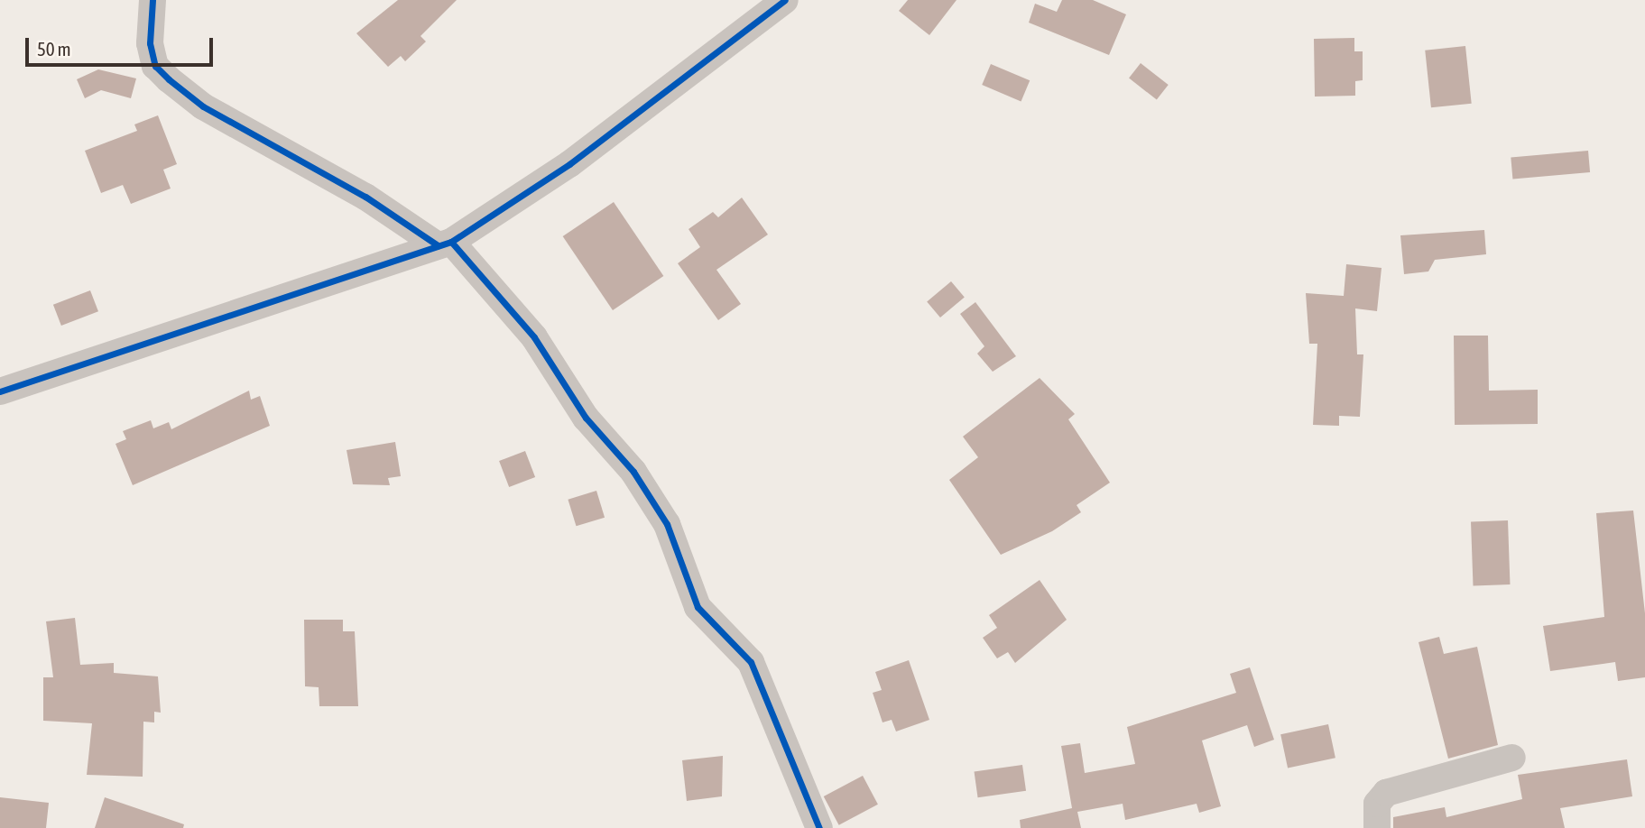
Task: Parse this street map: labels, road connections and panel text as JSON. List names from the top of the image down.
{
  "scale_bar": "50 m"
}
